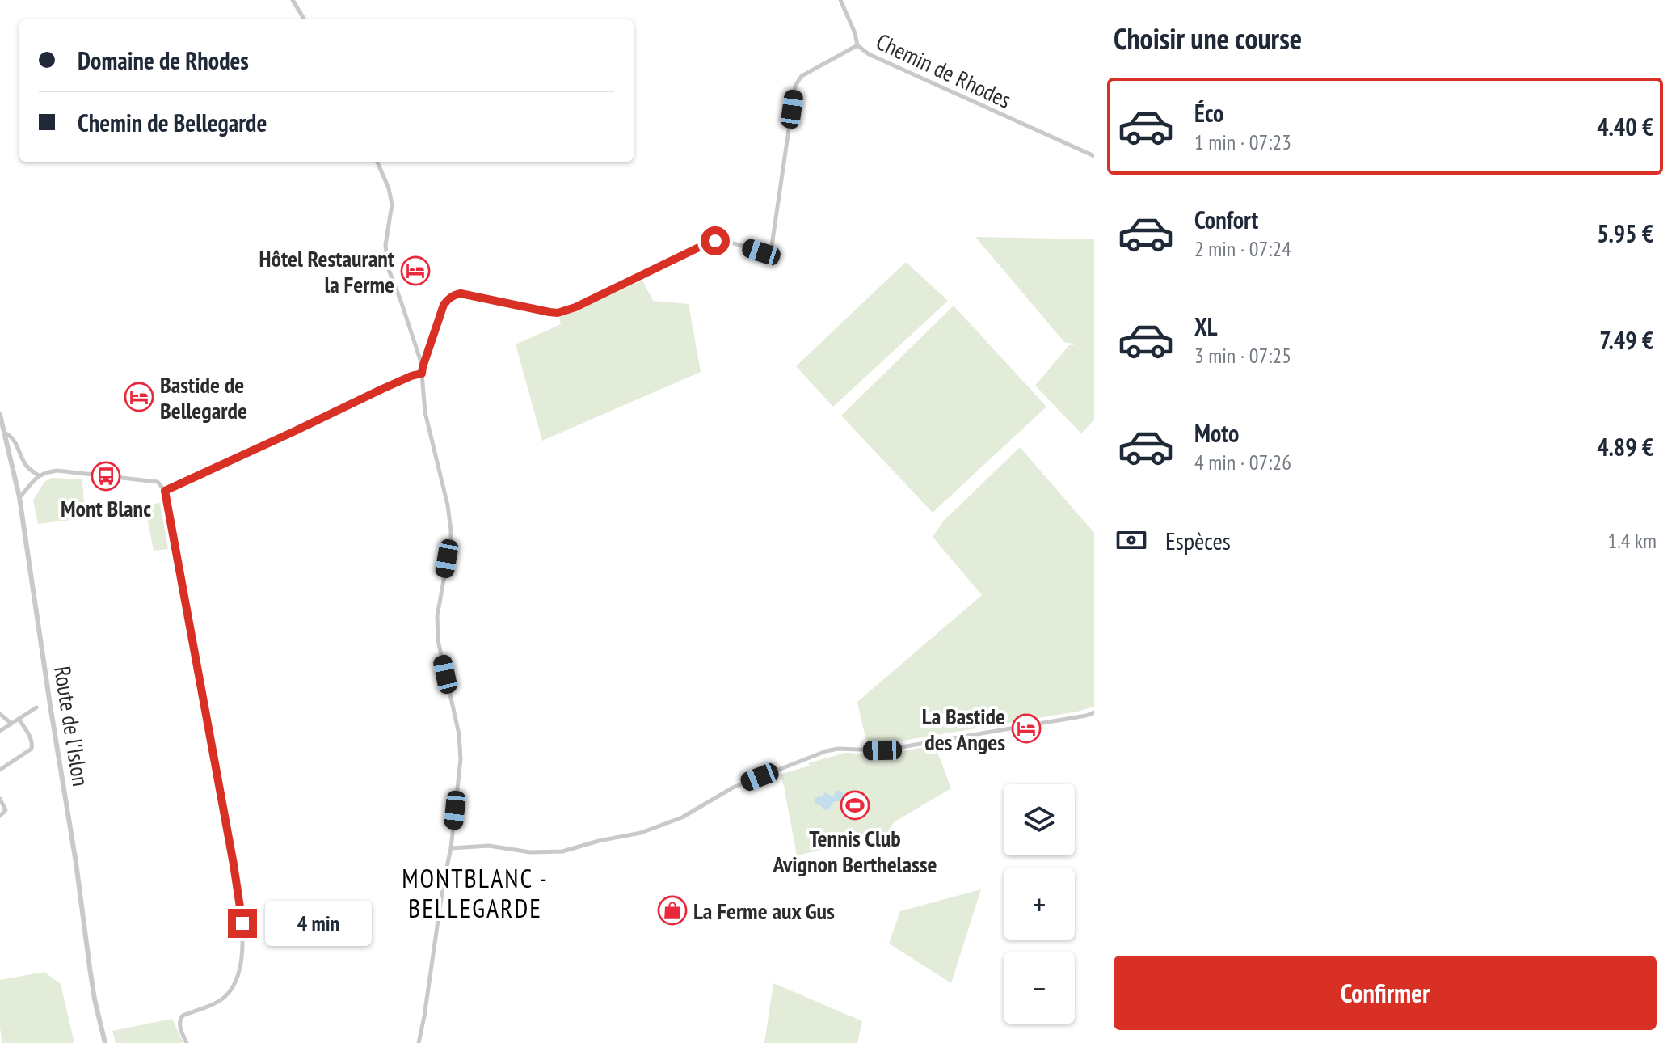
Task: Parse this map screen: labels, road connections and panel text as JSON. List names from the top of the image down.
{
  "streets": {
    "street": ["Chemin de Rhodes", "Route de l'Islon"]
  },
  "districts": ["MONTBLANC - BELLEGARDE"],
  "places": {
    "hotel": ["Hôtel Restaurant la Ferme", "Bastide de Bellegarde", "La Bastide des Anges"],
    "bus stop": ["Mont Blanc"],
    "sports": ["Tennis Club Avignon Berthelasse"],
    "shop": ["La Ferme aux Gus"]
  },
  "page": {
    "heading": "Choisir une course",
    "banner": ["Domaine de Rhodes", "Chemin de Bellegarde"],
    "list": [
      {
        "name": "Éco",
        "note": "1 min · 07:23",
        "value": "4.40 €"
      },
      {
        "name": "Confort",
        "note": "2 min · 07:24",
        "value": "5.95 €"
      },
      {
        "name": "XL",
        "note": "3 min · 07:25",
        "value": "7.49 €"
      },
      {
        "name": "Moto",
        "note": "4 min · 07:26",
        "value": "4.89 €"
      }
    ],
    "pay": ["Espèces", "1.4 km"],
    "map_buttons": ["+", "−"],
    "bubble": "4 min",
    "buttons": "Confirmer"
  }
}
